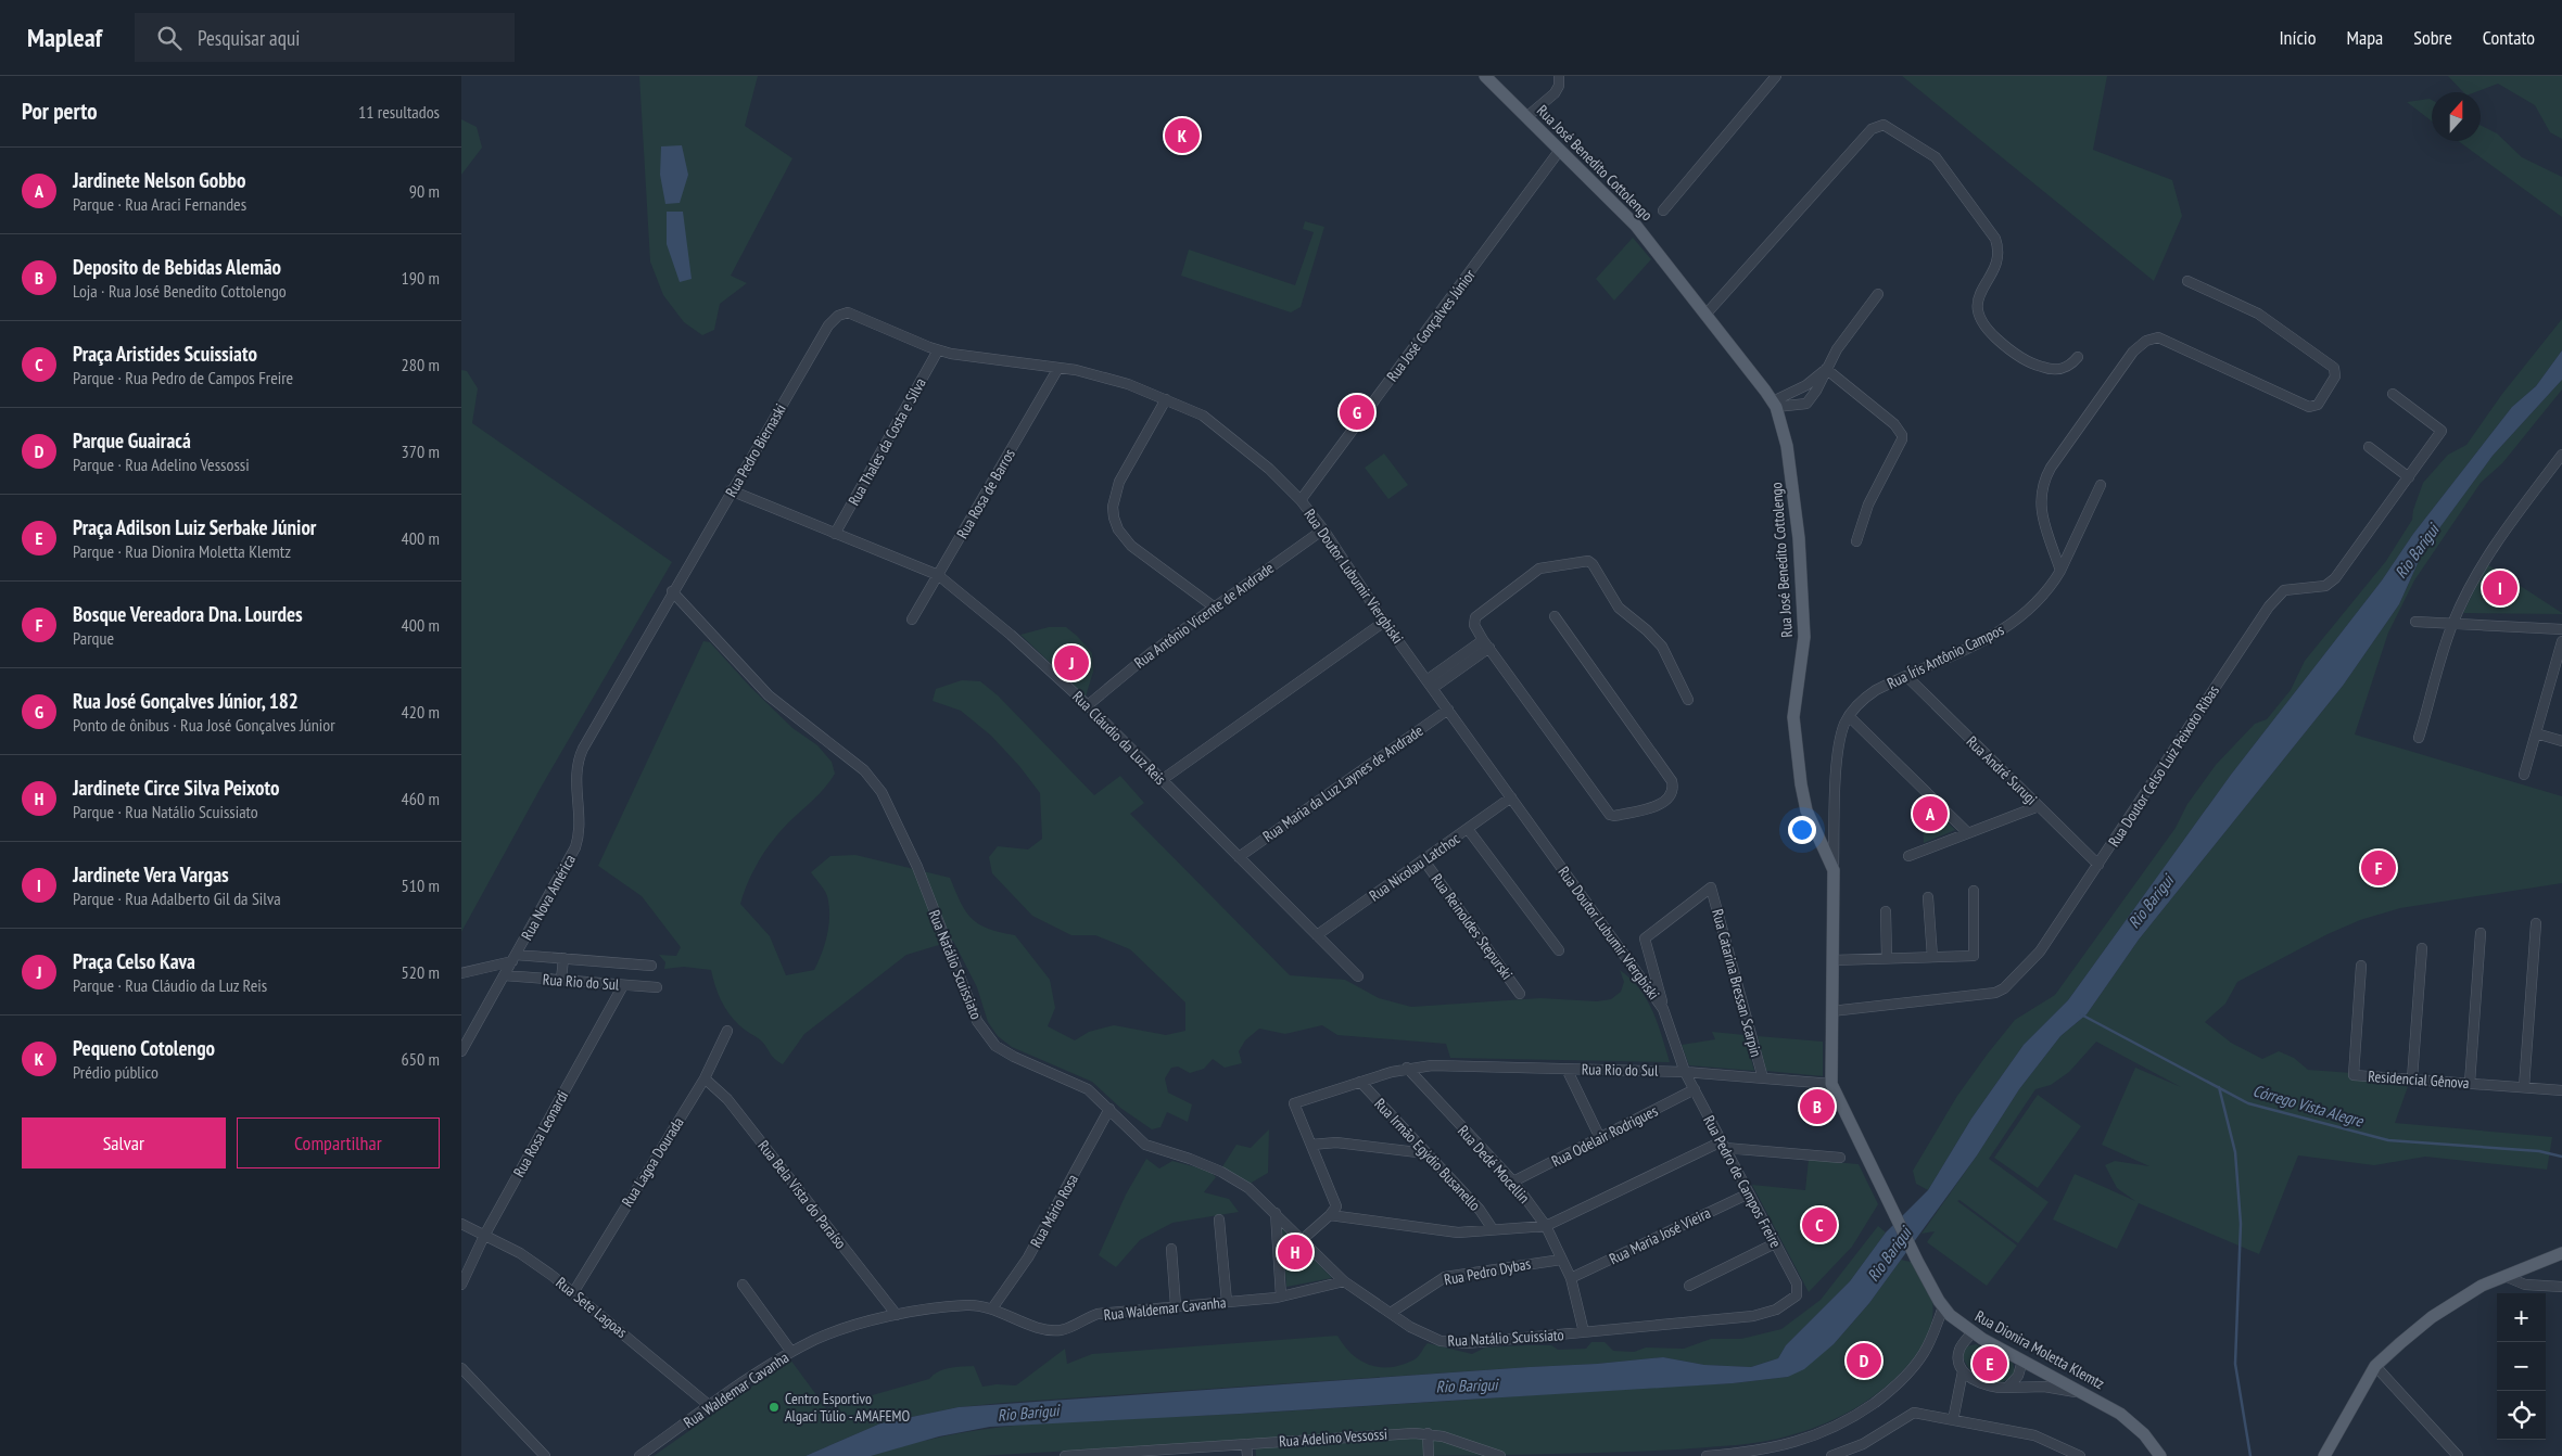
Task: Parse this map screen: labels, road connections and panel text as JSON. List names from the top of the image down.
{
  "streets": {
    "main road": ["Rua José Benedito Cottolengo", "Rua Dionira Moletta Klemtz"],
    "street": [
      "Rua José Gonçalves Júnior",
      "Rua Thales da Costa e Silva",
      "Rua Pedro Biernaski",
      "Rua Rosa de Barros",
      "Rua Doutor Lubumir Viergbiski",
      "Rua Antônio Vicente de Andrade",
      "Rua Íris Antônio Campos",
      "Rua Cláudio da Luz Reis",
      "Rua Doutor Celso Luiz Peixoto Ribas",
      "Rua André Surugi",
      "Rua Maria da Luz Laynes de Andrade",
      "Rua Nicolau Latchoc",
      "Rua Nova América",
      "Rua Reinoldes Stepurski",
      "Rua Natálio Scuissiato",
      "Rua Rio do Sul",
      "Rua Catarina Bressan Scarpin",
      "Residencial Gênova",
      "Rua Rosa Leonardi",
      "Rua Odelair Rodrigues",
      "Rua Irmão Egýdio Busanello",
      "Rua Lagoa Dourada",
      "Rua Dedé Mocellin",
      "Rua Pedro de Campos Freire",
      "Rua Bela Vista do Paraíso",
      "Rua Mário Rosa",
      "Rua Maria José Vieira",
      "Rua Pedro Dybas",
      "Rua Sete Lagoas",
      "Rua Waldemar Cavanha",
      "Rua Adelino Vessossi"
    ]
  },
  "crossings": [
    ["Rua José Benedito Cottolengo", "Rua José Gonçalves Júnior"],
    ["Rua José Benedito Cottolengo", "Rua Íris Antônio Campos"],
    ["Rua José Benedito Cottolengo", "Rua Doutor Celso Luiz Peixoto Ribas"],
    ["Rua José Benedito Cottolengo", "Rua Rio do Sul"],
    ["Rua José Benedito Cottolengo", "Rua Dionira Moletta Klemtz"],
    ["Rua José Gonçalves Júnior", "Rua Doutor Lubumir Viergbiski"],
    ["Rua Thales da Costa e Silva", "Rua Doutor Lubumir Viergbiski"],
    ["Rua Thales da Costa e Silva", "Rua Cláudio da Luz Reis"],
    ["Rua Pedro Biernaski", "Rua Doutor Lubumir Viergbiski"],
    ["Rua Pedro Biernaski", "Rua Cláudio da Luz Reis"],
    ["Rua Pedro Biernaski", "Rua Nova América"],
    ["Rua Pedro Biernaski", "Rua Natálio Scuissiato"],
    ["Rua Rosa de Barros", "Rua Doutor Lubumir Viergbiski"],
    ["Rua Rosa de Barros", "Rua Cláudio da Luz Reis"],
    ["Rua Doutor Lubumir Viergbiski", "Rua Antônio Vicente de Andrade"],
    ["Rua Doutor Lubumir Viergbiski", "Rua Maria da Luz Laynes de Andrade"],
    ["Rua Doutor Lubumir Viergbiski", "Rua Nicolau Latchoc"],
    ["Rua Doutor Lubumir Viergbiski", "Rua Rio do Sul"],
    ["Rua Doutor Lubumir Viergbiski", "Rua Catarina Bressan Scarpin"],
    ["Rua Doutor Lubumir Viergbiski", "Rua Pedro de Campos Freire"],
    ["Rua Antônio Vicente de Andrade", "Rua Cláudio da Luz Reis"],
    ["Rua Íris Antônio Campos", "Rua André Surugi"],
    ["Rua Cláudio da Luz Reis", "Rua Maria da Luz Laynes de Andrade"],
    ["Rua Cláudio da Luz Reis", "Rua Nicolau Latchoc"],
    ["Rua Doutor Celso Luiz Peixoto Ribas", "Rua André Surugi"],
    ["Rua Nicolau Latchoc", "Rua Reinoldes Stepurski"],
    ["Rua Nova América", "Rua Natálio Scuissiato"],
    ["Rua Nova América", "Rua Rio do Sul"],
    ["Rua Natálio Scuissiato", "Rua Dedé Mocellin"],
    ["Rua Natálio Scuissiato", "Rua Pedro de Campos Freire"],
    ["Rua Natálio Scuissiato", "Rua Mário Rosa"],
    ["Rua Natálio Scuissiato", "Rua Pedro Dybas"],
    ["Rua Natálio Scuissiato", "Rua Waldemar Cavanha"],
    ["Rua Rio do Sul", "Rua Catarina Bressan Scarpin"],
    ["Rua Rio do Sul", "Rua Rosa Leonardi"],
    ["Rua Rio do Sul", "Rua Irmão Egýdio Busanello"],
    ["Rua Rio do Sul", "Rua Dedé Mocellin"],
    ["Rua Rio do Sul", "Rua Pedro de Campos Freire"],
    ["Rua Rosa Leonardi", "Rua Sete Lagoas"],
    ["Rua Odelair Rodrigues", "Rua Dedé Mocellin"],
    ["Rua Odelair Rodrigues", "Rua Pedro de Campos Freire"],
    ["Rua Lagoa Dourada", "Rua Bela Vista do Paraíso"],
    ["Rua Lagoa Dourada", "Rua Sete Lagoas"],
    ["Rua Dedé Mocellin", "Rua Maria José Vieira"],
    ["Rua Dedé Mocellin", "Rua Pedro Dybas"],
    ["Rua Pedro de Campos Freire", "Rua Maria José Vieira"],
    ["Rua Bela Vista do Paraíso", "Rua Waldemar Cavanha"],
    ["Rua Mário Rosa", "Rua Waldemar Cavanha"],
    ["Rua Sete Lagoas", "Rua Waldemar Cavanha"]
  ],
  "water": ["Rio Barigui", "Córrego Vista Alegre"],
  "places": ["Centro Esportivo Algaci Túlio - AMAFEMO"],
  "north": "top",
  "page": {
    "header": "Mapleaf",
    "search": "Pesquisar aqui",
    "nav": [
      "Início",
      "Mapa",
      "Sobre",
      "Contato"
    ],
    "heading": ["Por perto", "11 resultados"],
    "pins": [
      "K",
      "G",
      "I",
      "J",
      "A",
      "F",
      "B",
      "C",
      "H",
      "D",
      "E"
    ],
    "list": [
      {
        "mark": "A",
        "name": "Jardinete Nelson Gobbo",
        "note": "Parque · Rua Araci Fernandes",
        "value": "90 m"
      },
      {
        "mark": "B",
        "name": "Deposito de Bebidas Alemão",
        "note": "Loja · Rua José Benedito Cottolengo",
        "value": "190 m"
      },
      {
        "mark": "C",
        "name": "Praça Aristides Scuissiato",
        "note": "Parque · Rua Pedro de Campos Freire",
        "value": "280 m"
      },
      {
        "mark": "D",
        "name": "Parque Guairacá",
        "note": "Parque · Rua Adelino Vessossi",
        "value": "370 m"
      },
      {
        "mark": "E",
        "name": "Praça Adilson Luiz Serbake Júnior",
        "note": "Parque · Rua Dionira Moletta Klemtz",
        "value": "400 m"
      },
      {
        "mark": "F",
        "name": "Bosque Vereadora Dna. Lourdes",
        "note": "Parque",
        "value": "400 m"
      },
      {
        "mark": "G",
        "name": "Rua José Gonçalves Júnior, 182",
        "note": "Ponto de ônibus · Rua José Gonçalves Júnior",
        "value": "420 m"
      },
      {
        "mark": "H",
        "name": "Jardinete Circe Silva Peixoto",
        "note": "Parque · Rua Natálio Scuissiato",
        "value": "460 m"
      },
      {
        "mark": "I",
        "name": "Jardinete Vera Vargas",
        "note": "Parque · Rua Adalberto Gil da Silva",
        "value": "510 m"
      },
      {
        "mark": "J",
        "name": "Praça Celso Kava",
        "note": "Parque · Rua Cláudio da Luz Reis",
        "value": "520 m"
      },
      {
        "mark": "K",
        "name": "Pequeno Cotolengo",
        "note": "Prédio público",
        "value": "650 m"
      }
    ],
    "buttons": ["Salvar", "Compartilhar"],
    "map_buttons": ["+", "−"]
  }
}
